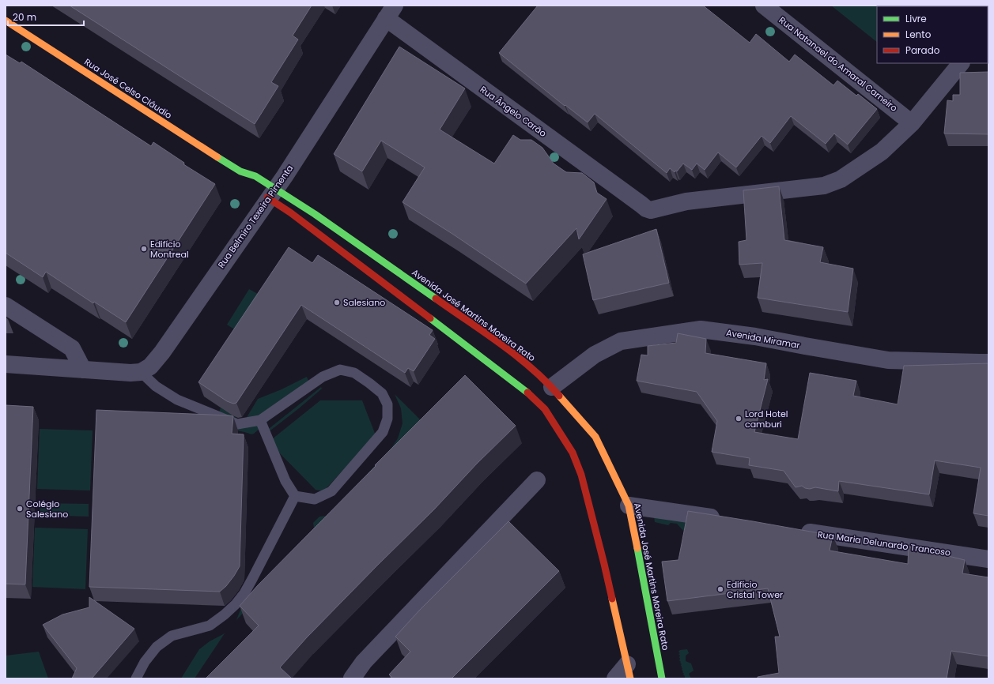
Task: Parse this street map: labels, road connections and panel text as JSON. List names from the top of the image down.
{
  "streets": {
    "street": [
      "Rua Natanael do Amaral Carneiro",
      "Rua José Celso Cláudio",
      "Rua Ângelo Carão",
      "Rua Belmiro Texeira Pimenta",
      "Avenida José Martins Moreira Rato",
      "Avenida Miramar",
      "Rua Maria Delunardo Trancoso"
    ]
  },
  "crossings": [
    ["Rua Natanael do Amaral Carneiro", "Rua Ângelo Carão"],
    ["Rua José Celso Cláudio", "Rua Belmiro Texeira Pimenta"],
    ["Rua José Celso Cláudio", "Avenida José Martins Moreira Rato"],
    ["Rua Ângelo Carão", "Rua Belmiro Texeira Pimenta"],
    ["Rua Belmiro Texeira Pimenta", "Avenida José Martins Moreira Rato"],
    ["Avenida José Martins Moreira Rato", "Avenida Miramar"]
  ],
  "places": [
    "Edifício Montreal",
    "Salesiano",
    "Lord Hotel camburi",
    "Colégio Salesiano",
    "Edifício Cristal Tower"
  ],
  "legend": ["Livre", "Lento", "Parado"],
  "scale_bar": "20 m"
}
